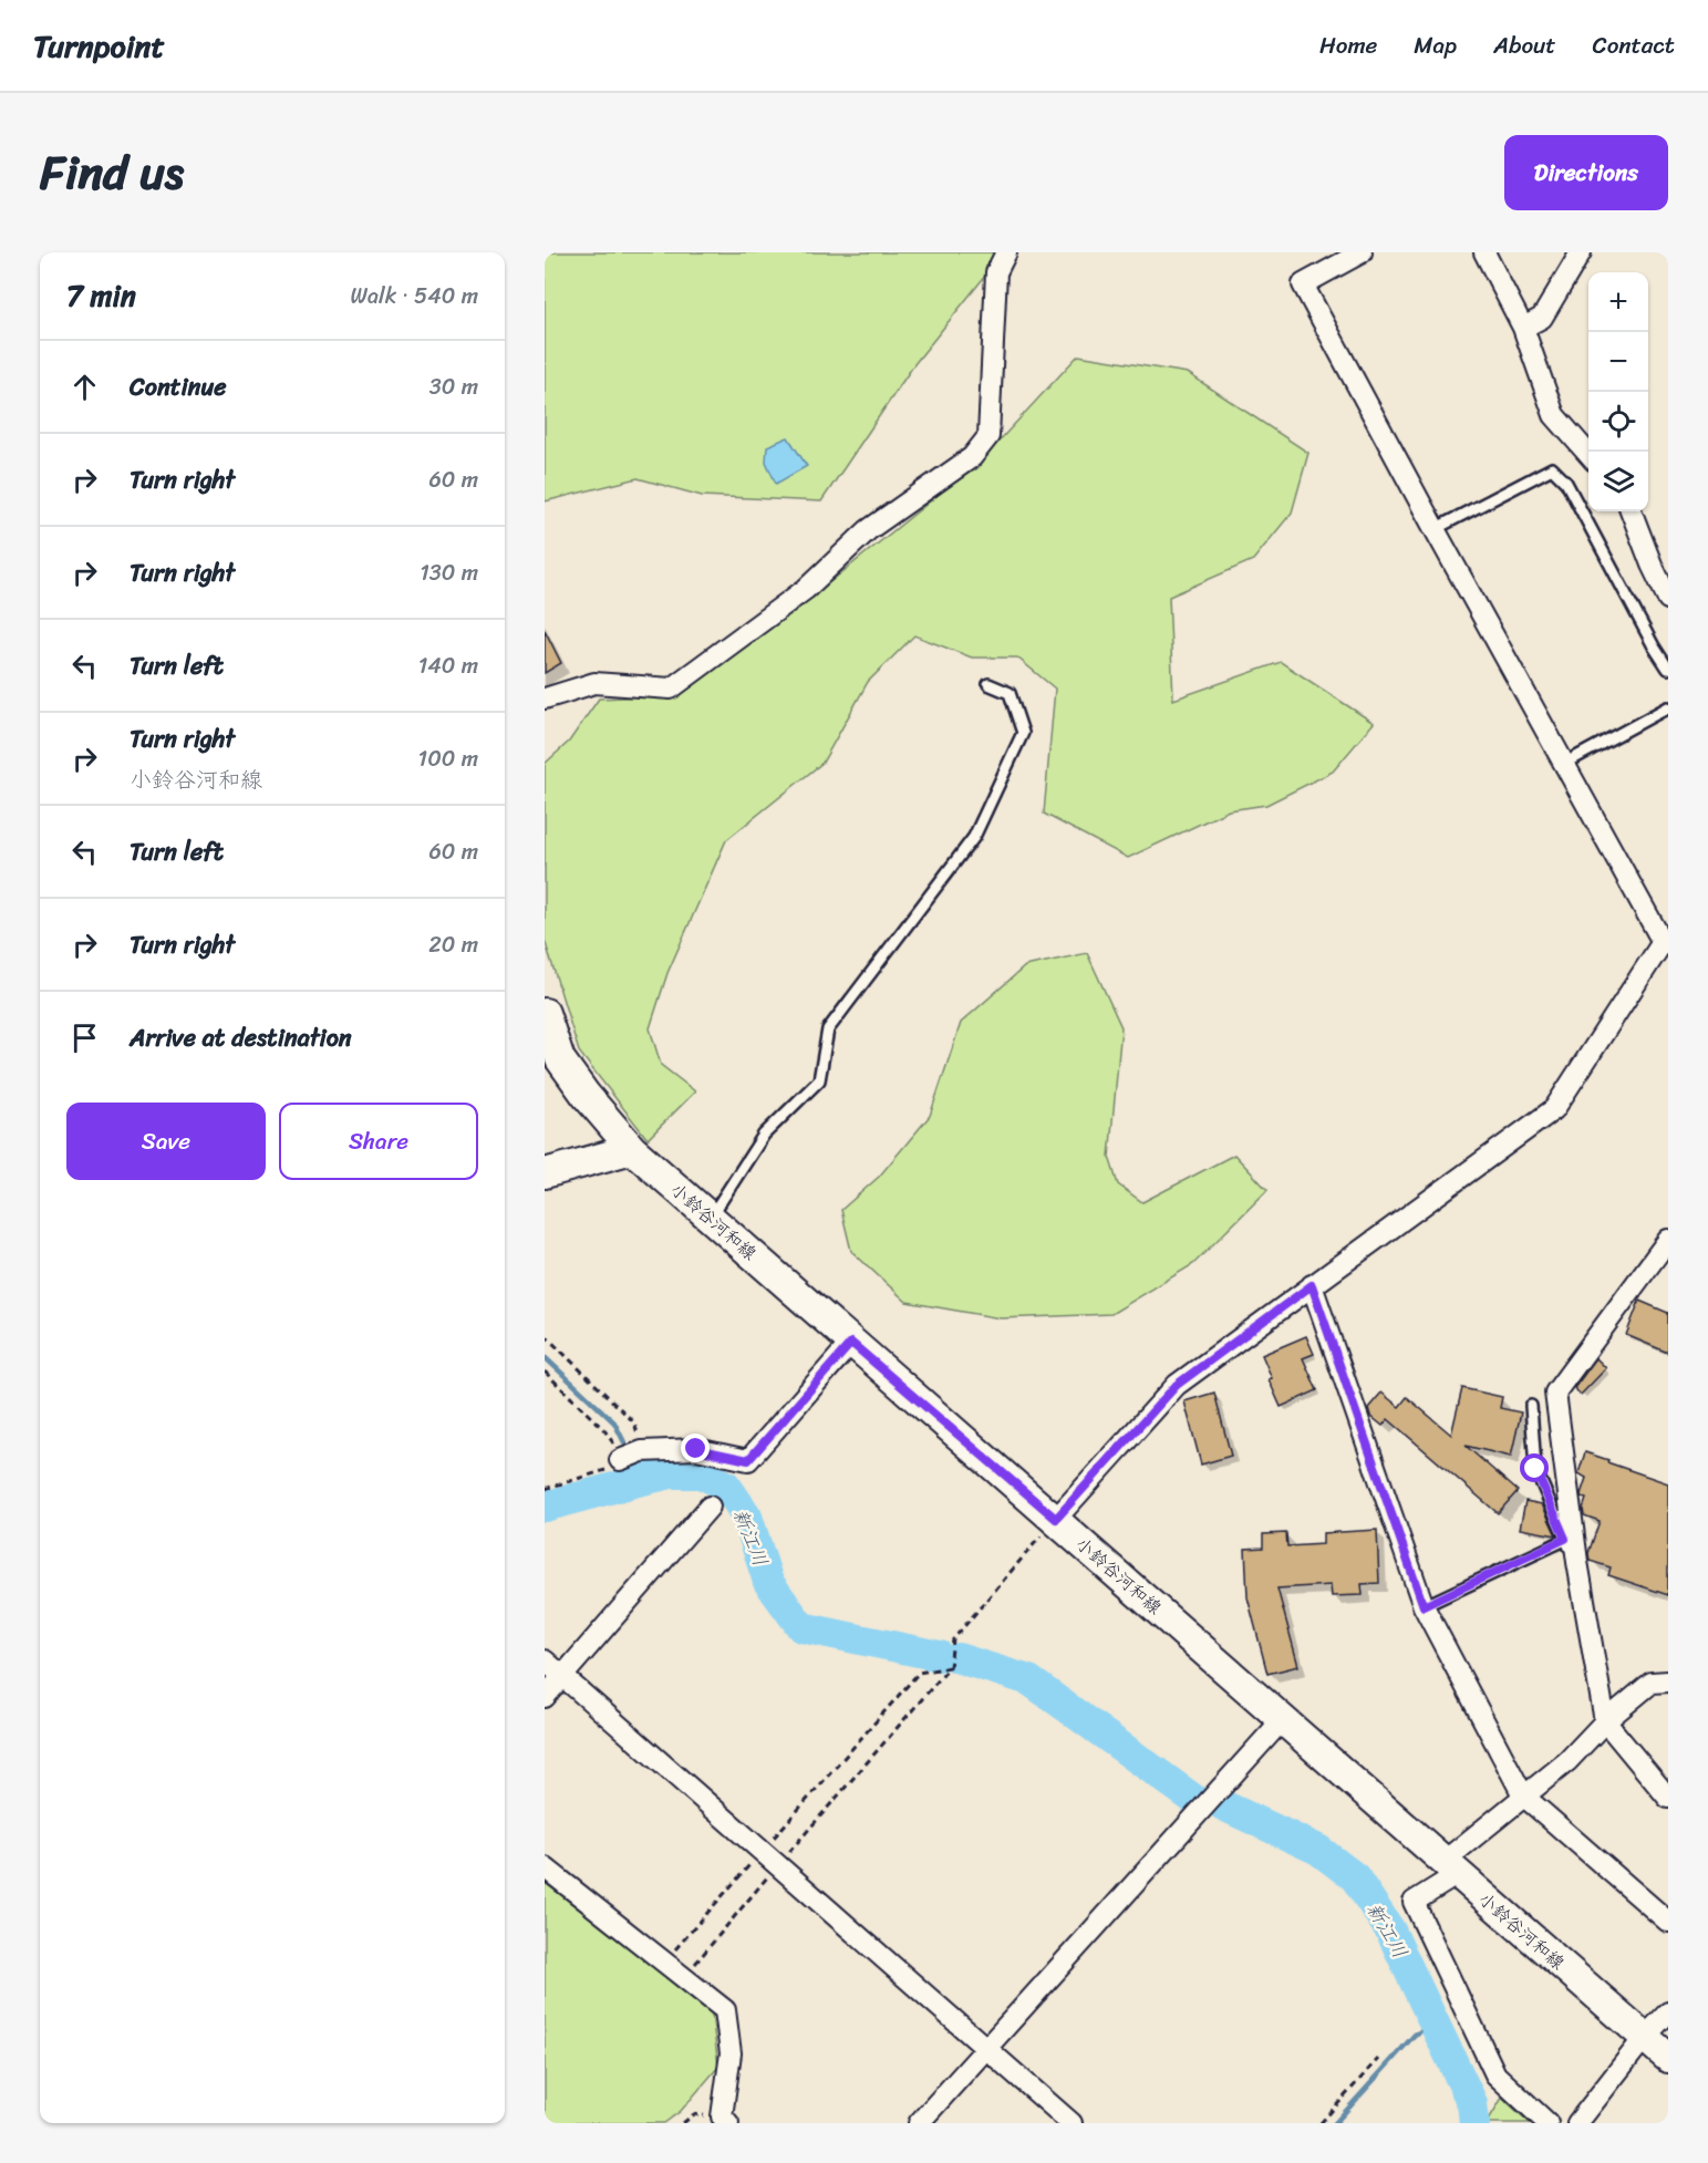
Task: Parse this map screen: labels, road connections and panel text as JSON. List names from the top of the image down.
{
  "streets": {
    "main road": ["小鈴谷河和線"]
  },
  "water": ["新江川"],
  "page": {
    "header": "Turnpoint",
    "nav": [
      "Home",
      "Map",
      "About",
      "Contact"
    ],
    "title": "Find us",
    "buttons": [
      "Directions",
      ["Save", "Share"]
    ],
    "heading": ["7 min", "Walk · 540 m"],
    "map_buttons": ["+", "−"],
    "list": [
      ["Continue", "30 m"],
      ["Turn right", "60 m"],
      ["Turn right", "130 m"],
      ["Turn left", "140 m"],
      ["Turn right", "小鈴谷河和線", "100 m"],
      ["Turn left", "60 m"],
      ["Turn right", "20 m"],
      "Arrive at destination"
    ]
  }
}
